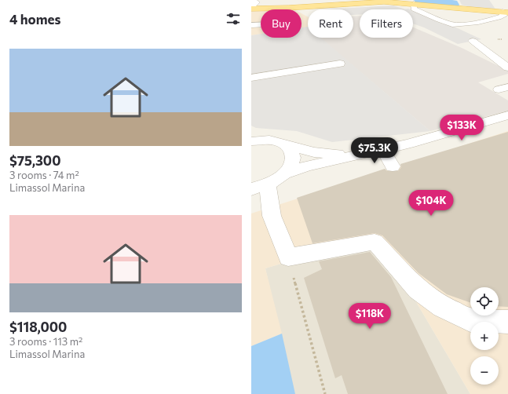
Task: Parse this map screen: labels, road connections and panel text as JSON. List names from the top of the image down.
{
  "page": {
    "heading": "4 homes",
    "chip": ["Buy", "Rent", "Filters"],
    "list": [
      {
        "name": "$75,300",
        "note": "3 rooms · 74 m² · Limassol Marina"
      },
      {
        "name": "$118,000",
        "note": "3 rooms · 113 m² · Limassol Marina"
      }
    ],
    "price": [
      "$133K",
      "$75.3K",
      "$104K",
      "$118K"
    ],
    "map_buttons": ["+", "−"]
  }
}
